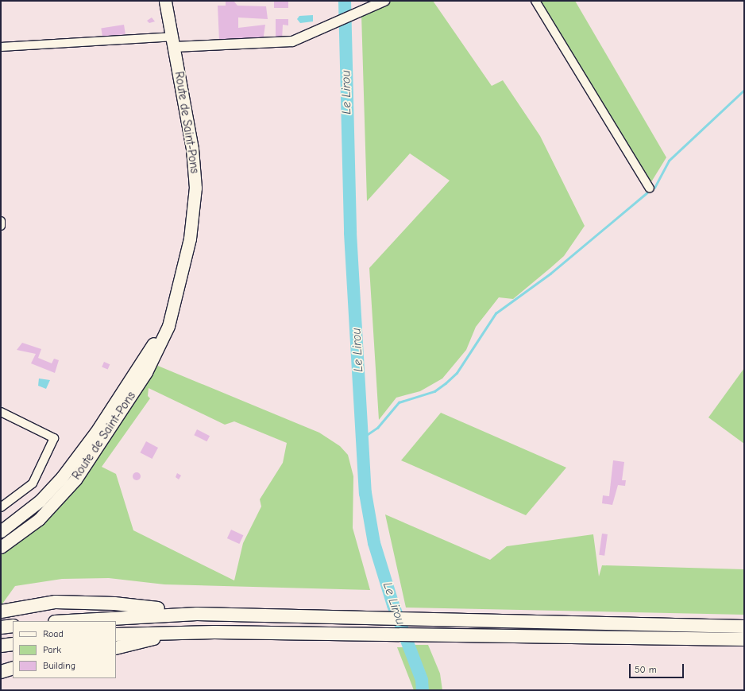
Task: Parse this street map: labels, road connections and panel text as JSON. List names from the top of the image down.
{
  "streets": {
    "main road": ["Route de Saint-Pons"]
  },
  "water": ["Le Lirou"],
  "legend": ["Road", "Park", "Building"],
  "scale_bar": "50 m"
}
